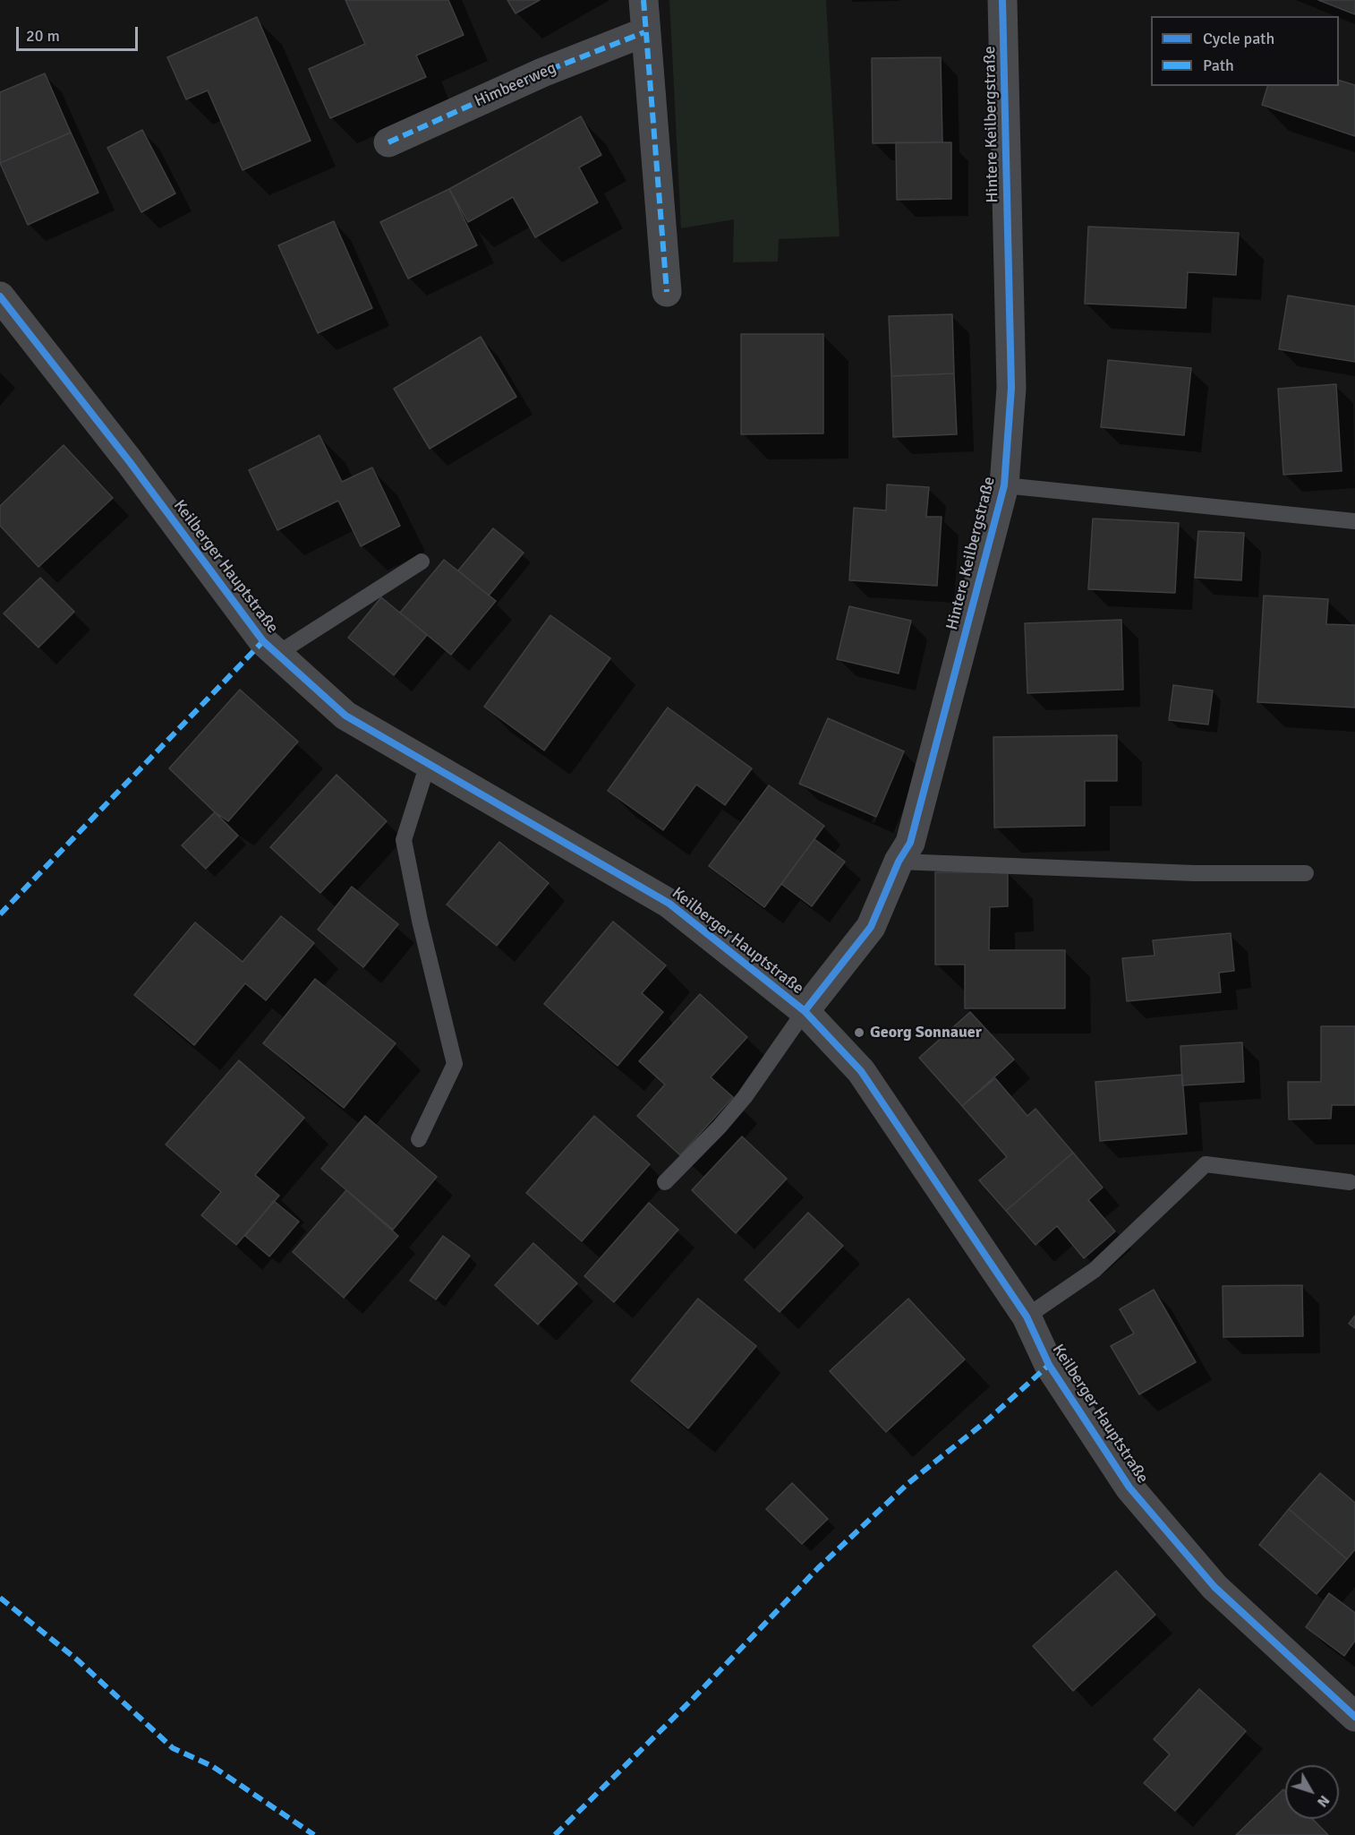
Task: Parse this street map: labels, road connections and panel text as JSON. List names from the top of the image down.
{
  "streets": {
    "street": ["Himbeerweg", "Hintere Keilbergstraße", "Keilberger Hauptstraße"]
  },
  "crossings": [
    ["Hintere Keilbergstraße", "Keilberger Hauptstraße"]
  ],
  "places": ["Georg Sonnauer"],
  "legend": ["Cycle path", "Path"],
  "scale_bar": "20 m",
  "north": "bottom right"
}
